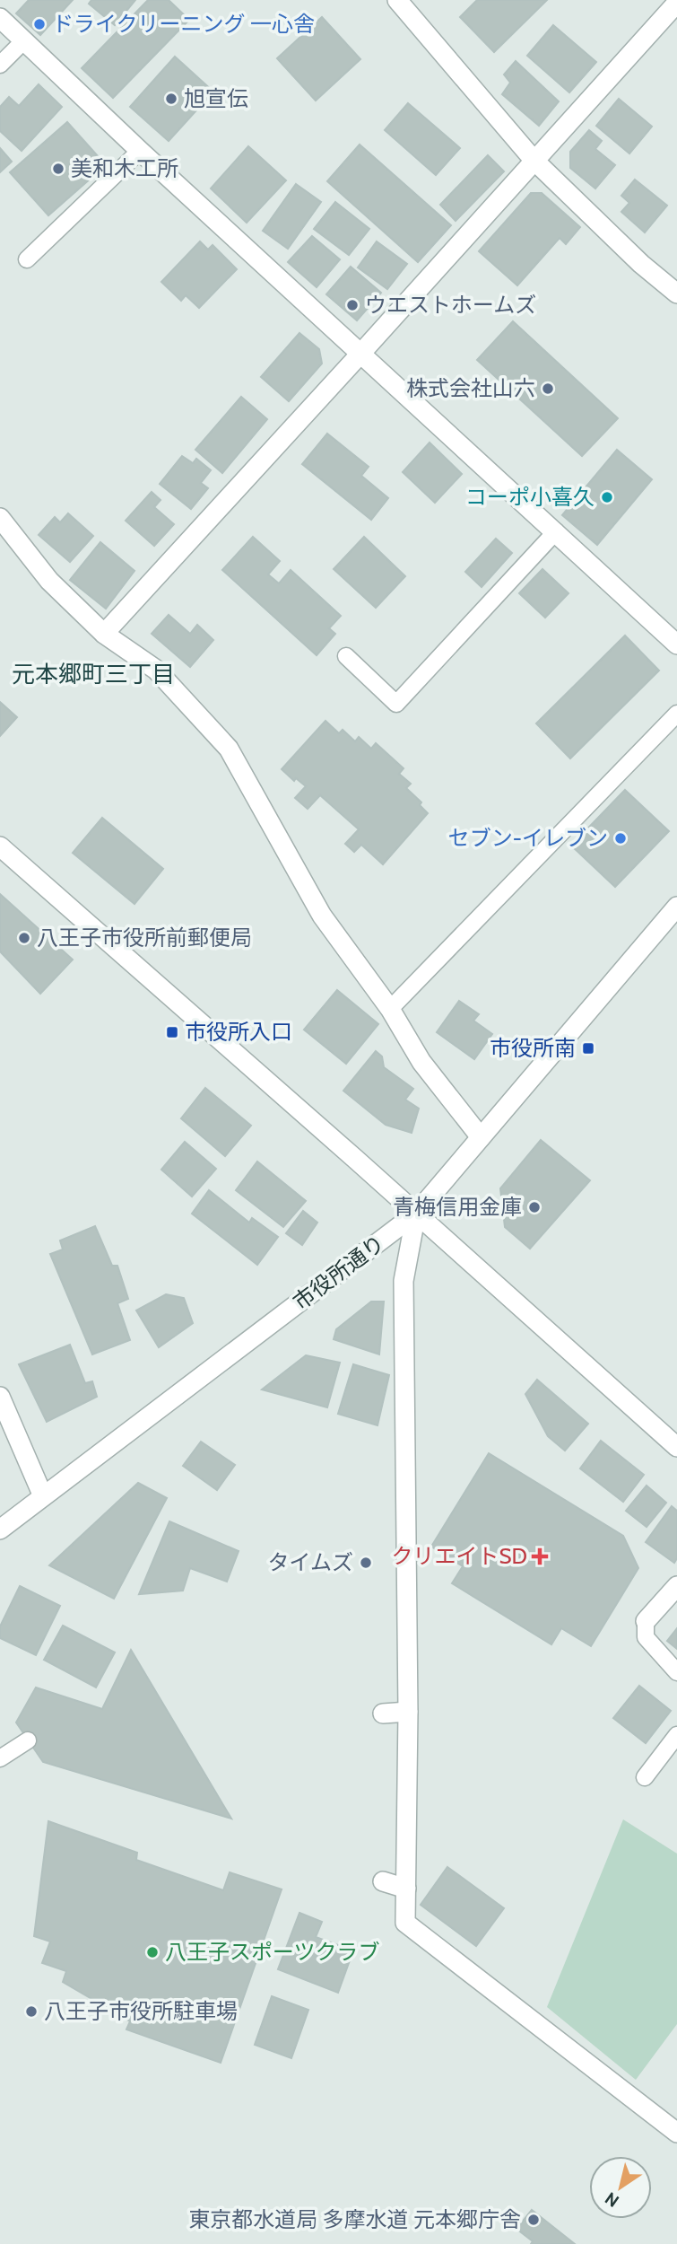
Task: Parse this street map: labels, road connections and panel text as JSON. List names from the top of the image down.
{
  "streets": {
    "street": ["市役所通り"]
  },
  "districts": ["元本郷町三丁目"],
  "places": {
    "other": [
      "ドライクリーニング 一心舎",
      "旭宣伝",
      "美和木工所",
      "ウエストホームズ",
      "株式会社山六",
      "コーポ小喜久",
      "セブン-イレブン",
      "八王子市役所前郵便局",
      "青梅信用金庫",
      "タイムズ",
      "八王子スポーツクラブ",
      "八王子市役所駐車場",
      "東京都水道局 多摩水道 元本郷庁舎"
    ],
    "transit": ["市役所入口", "市役所南"],
    "health": ["クリエイトSD"]
  },
  "north": "bottom left"
}
